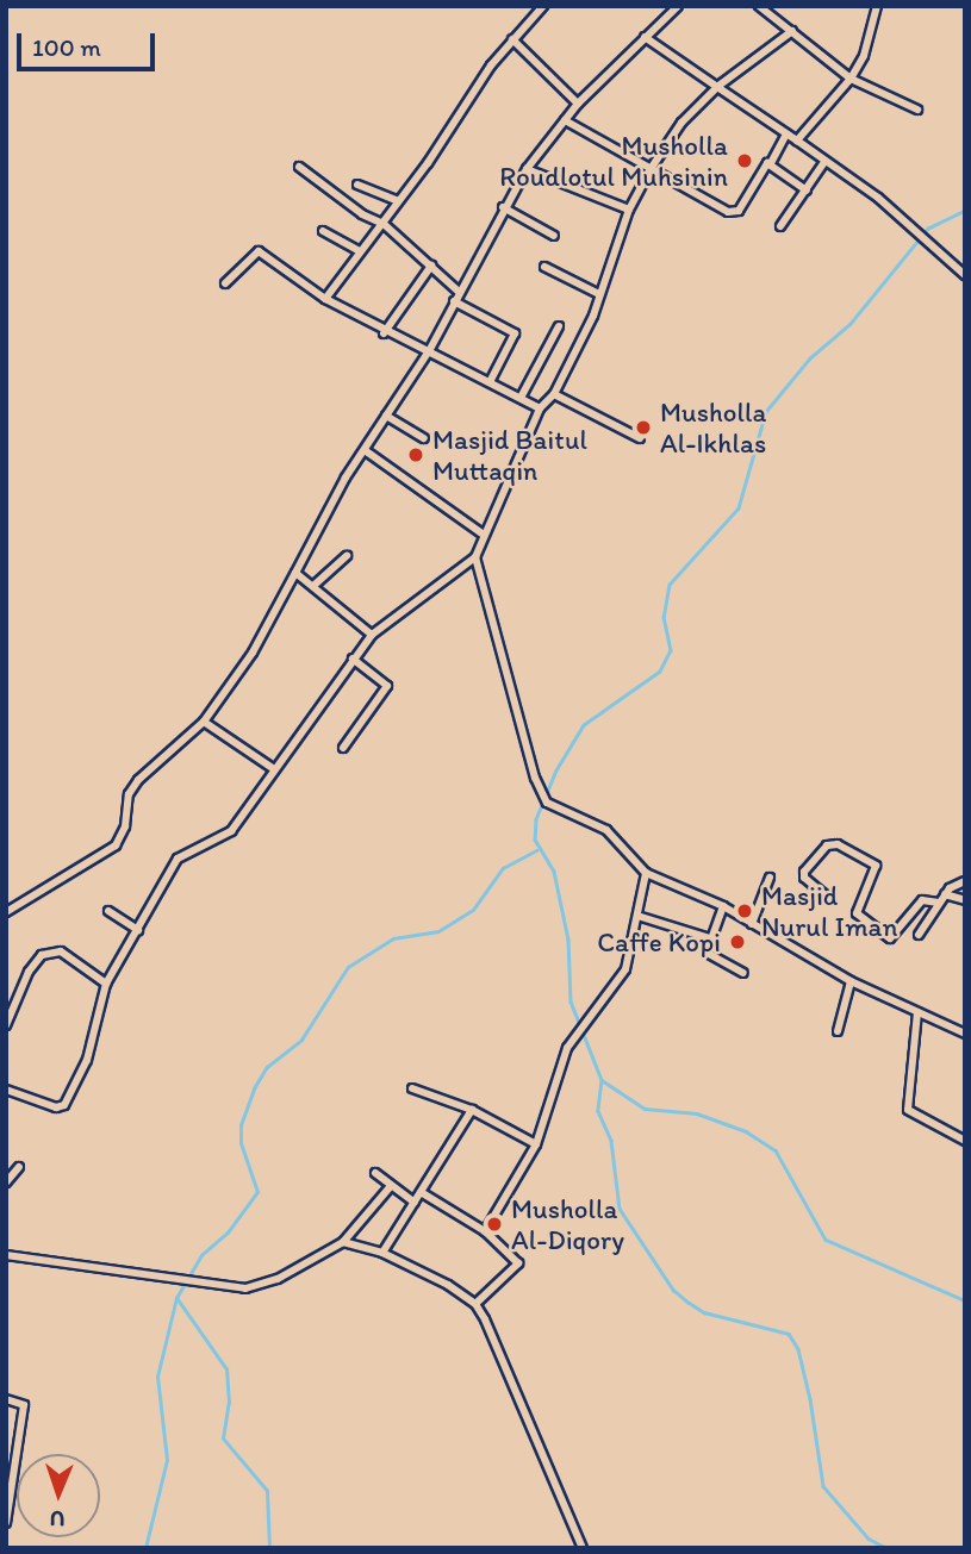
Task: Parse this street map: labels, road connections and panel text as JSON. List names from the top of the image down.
{
  "places": [
    "Musholla Roudlotul Muhsinin",
    "Musholla Al-Ikhlas",
    "Masjid Baitul Muttaqin",
    "Masjid Nurul Iman",
    "Caffe Kopi",
    "Musholla Al-Diqory"
  ],
  "scale_bar": "100 m",
  "north": "bottom"
}
